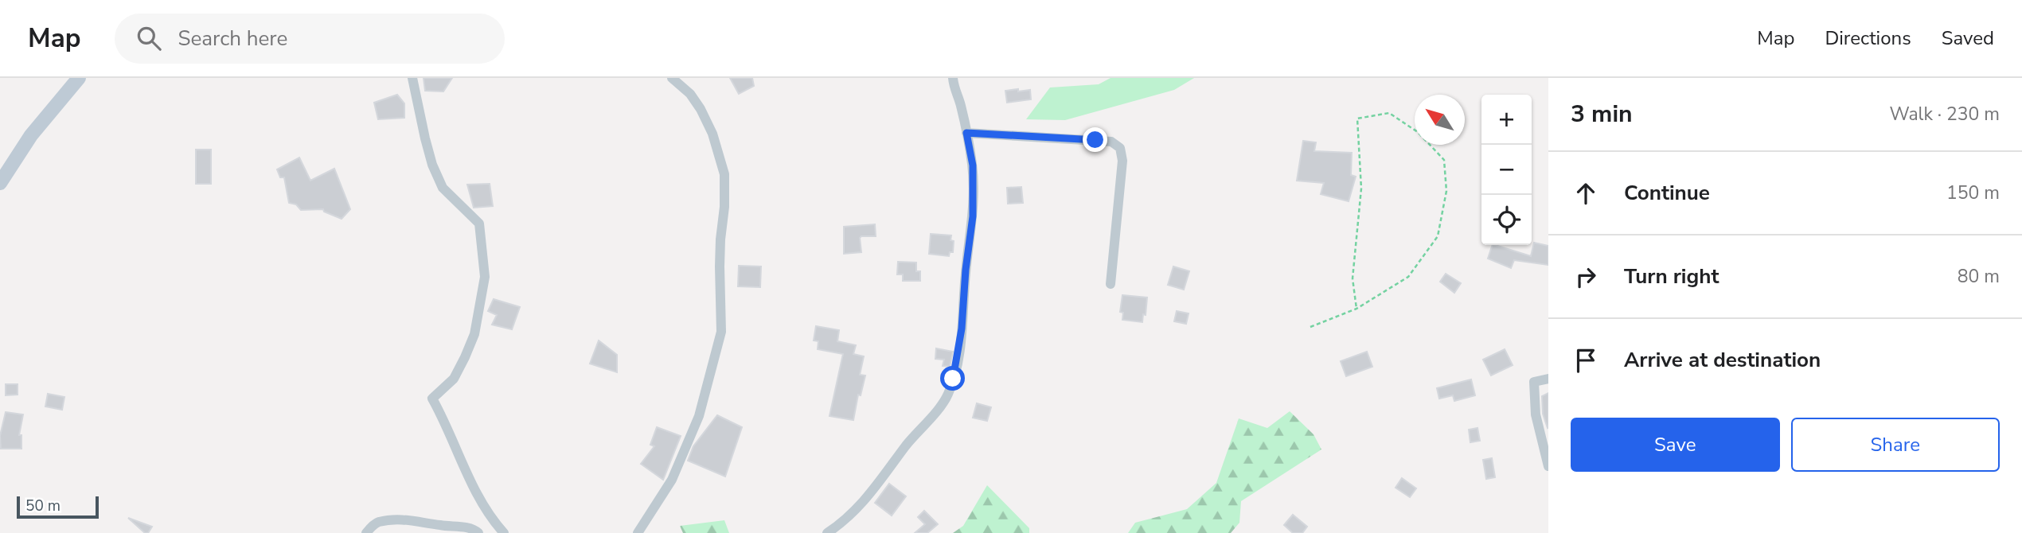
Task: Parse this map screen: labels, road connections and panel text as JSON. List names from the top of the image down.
{
  "scale_bar": "50 m",
  "north": "top left",
  "page": {
    "header": "Map",
    "search": "Search here",
    "nav": ["Map", "Directions", "Saved"],
    "heading": ["3 min", "Walk · 230 m"],
    "map_buttons": ["+", "−"],
    "list": [
      ["Continue", "150 m"],
      ["Turn right", "80 m"],
      "Arrive at destination"
    ],
    "buttons": ["Save", "Share"],
    "scale": "50 m"
  }
}
